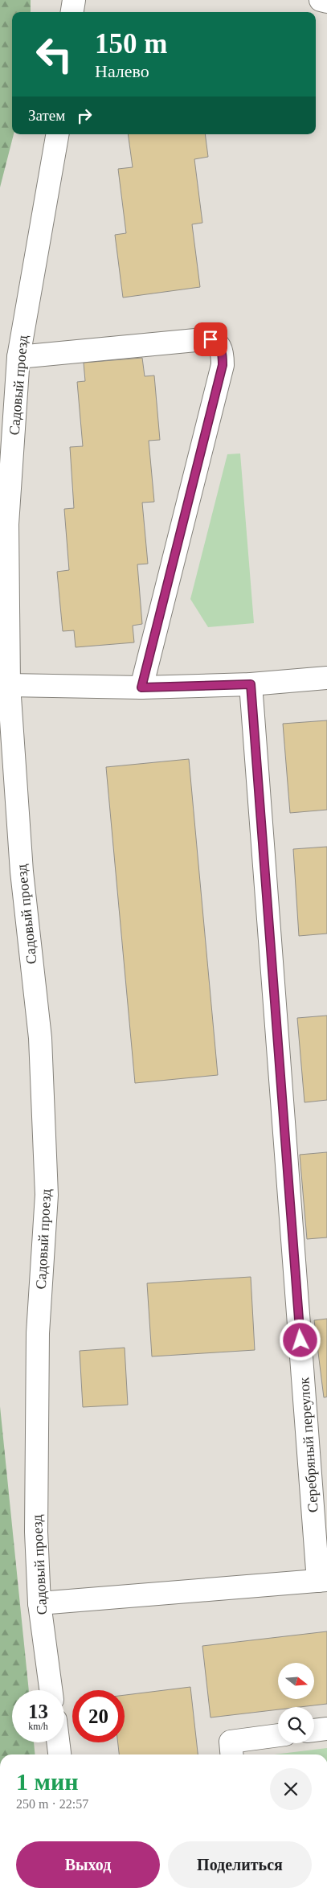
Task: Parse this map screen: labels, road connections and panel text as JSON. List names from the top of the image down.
{
  "streets": {
    "street": ["Садовый проезд", "Серебряный переулок"]
  },
  "north": "right",
  "page": {
    "turn": ["150 m", "Налево"],
    "then": "Затем",
    "speed": "13 km/h",
    "limit": "20",
    "heading": ["1 мин", "250 m · 22:57"],
    "buttons": ["Выход", "Поделиться"]
  }
}
